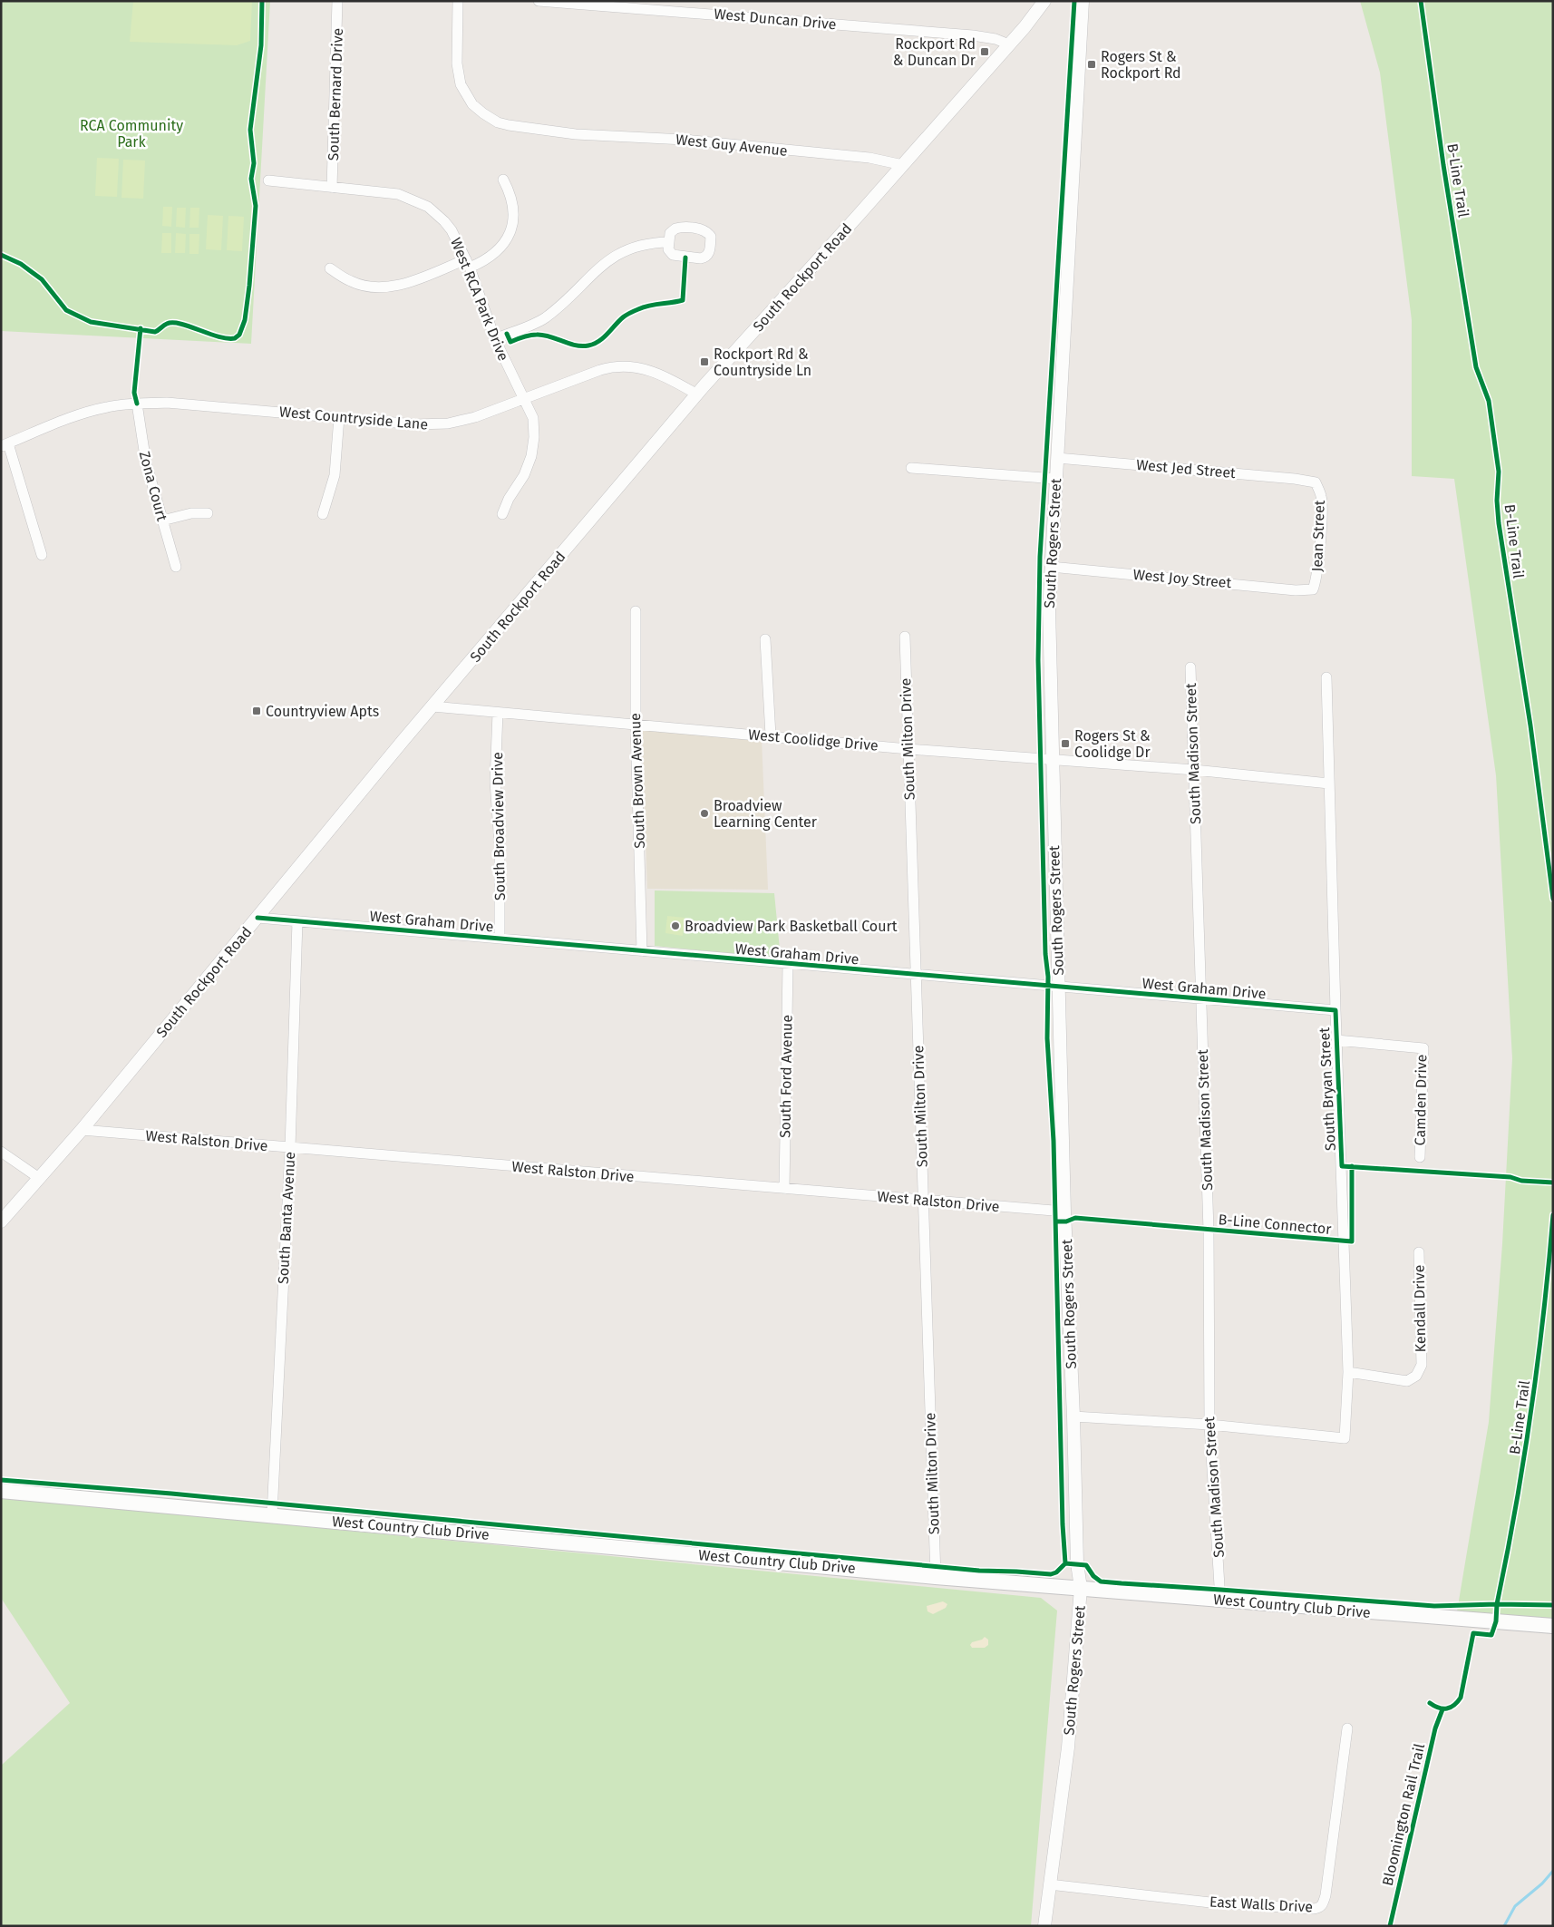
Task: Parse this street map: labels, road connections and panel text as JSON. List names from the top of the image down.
{
  "streets": {
    "main road": ["West Country Club Drive"],
    "street": [
      "West Duncan Drive",
      "South Bernard Drive",
      "West Guy Avenue",
      "South Rockport Road",
      "West RCA Park Drive",
      "West Countryside Lane",
      "West Jed Street",
      "Zona Court",
      "Jean Street",
      "South Rogers Street",
      "West Joy Street",
      "South Milton Drive",
      "West Coolidge Drive",
      "South Madison Street",
      "South Brown Avenue",
      "South Broadview Drive",
      "West Graham Drive",
      "South Ford Avenue",
      "South Bryan Street",
      "Camden Drive",
      "West Ralston Drive",
      "South Banta Avenue",
      "Kendall Drive",
      "East Walls Drive"
    ],
    "cycle path": ["B-Line Trail", "B-Line Connector", "Bloomington Rail Trail"]
  },
  "crossings": [
    ["West Duncan Drive", "South Rockport Road"],
    ["South Bernard Drive", "West RCA Park Drive"],
    ["West Guy Avenue", "South Rockport Road"],
    ["South Rockport Road", "West Countryside Lane"],
    ["South Rockport Road", "West Coolidge Drive"],
    ["South Rockport Road", "West Graham Drive"],
    ["South Rockport Road", "West Ralston Drive"],
    ["West RCA Park Drive", "West Countryside Lane"],
    ["West Countryside Lane", "Zona Court"],
    ["West Jed Street", "Jean Street"],
    ["West Jed Street", "South Rogers Street"],
    ["Jean Street", "West Joy Street"],
    ["South Rogers Street", "West Joy Street"],
    ["South Rogers Street", "West Coolidge Drive"],
    ["South Rogers Street", "West Graham Drive"],
    ["South Rogers Street", "West Ralston Drive"],
    ["South Rogers Street", "West Country Club Drive"],
    ["South Rogers Street", "East Walls Drive"],
    ["South Milton Drive", "West Coolidge Drive"],
    ["South Milton Drive", "West Graham Drive"],
    ["South Milton Drive", "West Ralston Drive"],
    ["South Milton Drive", "West Country Club Drive"],
    ["West Coolidge Drive", "South Madison Street"],
    ["West Coolidge Drive", "South Brown Avenue"],
    ["West Coolidge Drive", "South Broadview Drive"],
    ["West Coolidge Drive", "South Bryan Street"],
    ["South Madison Street", "West Graham Drive"],
    ["South Madison Street", "South Bryan Street"],
    ["South Madison Street", "West Country Club Drive"],
    ["South Brown Avenue", "West Graham Drive"],
    ["South Broadview Drive", "West Graham Drive"],
    ["West Graham Drive", "South Ford Avenue"],
    ["West Graham Drive", "South Bryan Street"],
    ["West Graham Drive", "South Banta Avenue"],
    ["South Ford Avenue", "West Ralston Drive"],
    ["South Bryan Street", "Camden Drive"],
    ["South Bryan Street", "Kendall Drive"],
    ["West Ralston Drive", "South Banta Avenue"],
    ["South Banta Avenue", "West Country Club Drive"]
  ],
  "parks": ["RCA Community Park"],
  "places": {
    "transit": [
      "Rockport Rd & Duncan Dr",
      "Rogers St & Rockport Rd",
      "Rockport Rd & Countryside Ln",
      "Countryview Apts",
      "Rogers St & Coolidge Dr"
    ],
    "other": ["Broadview Learning Center", "Broadview Park Basketball Court"]
  }
}
